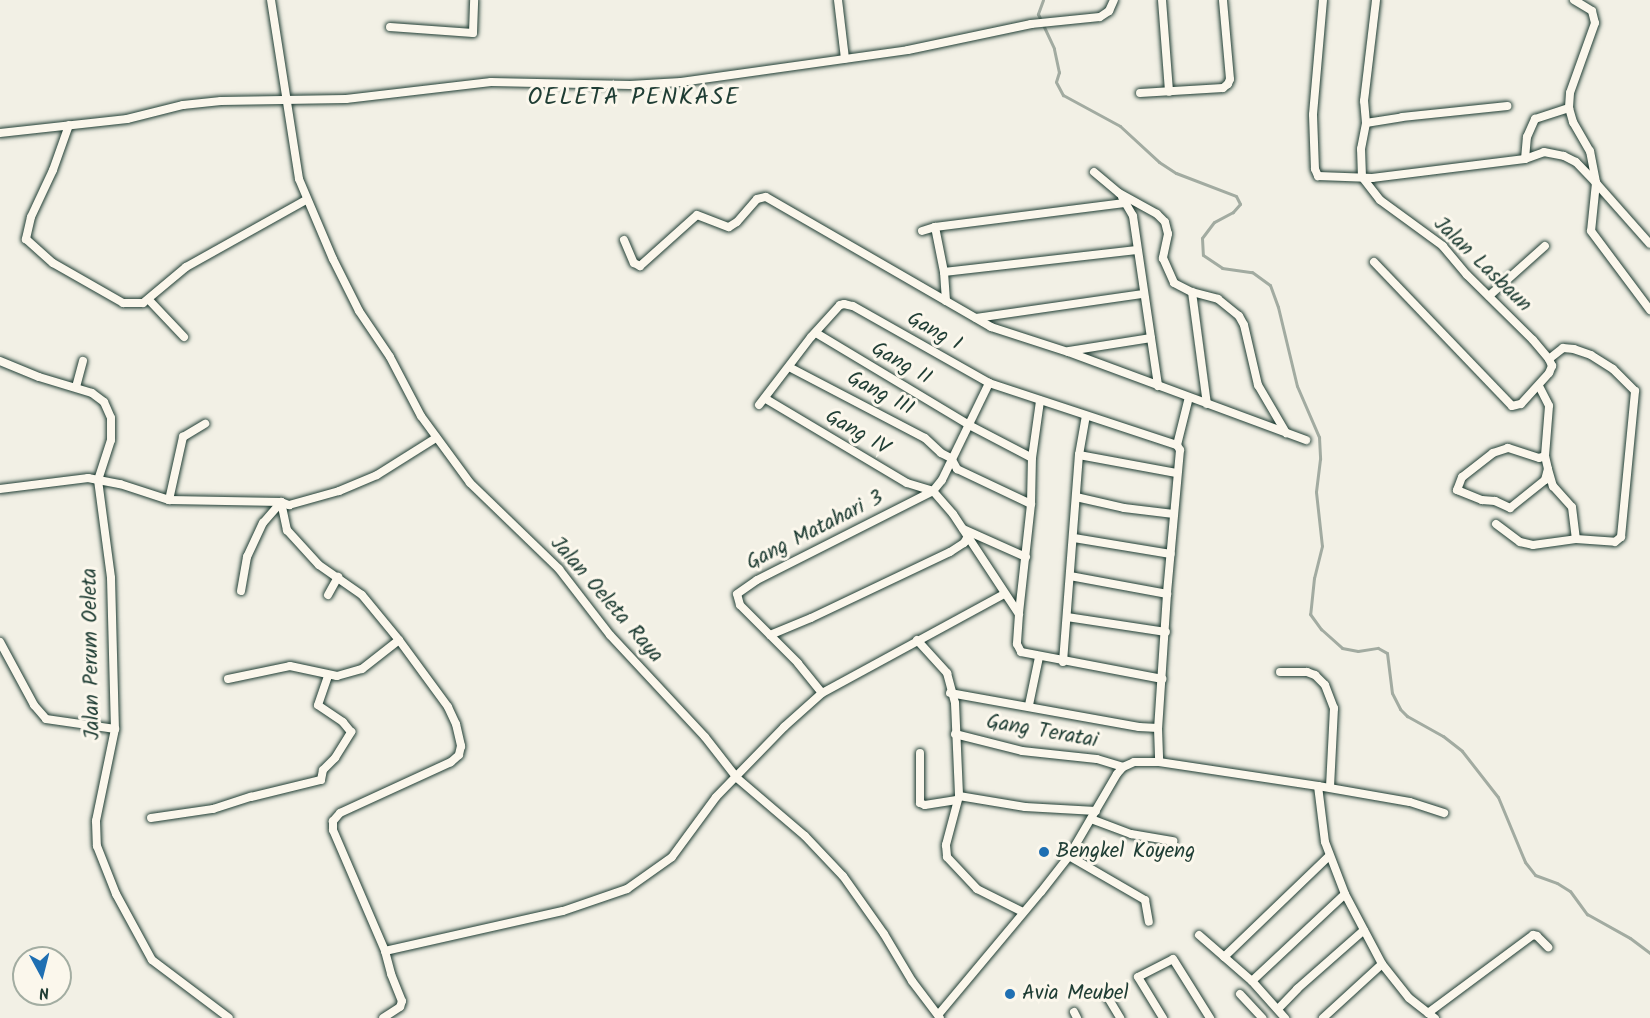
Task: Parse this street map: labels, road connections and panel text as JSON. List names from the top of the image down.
{
  "streets": {
    "street": [
      "Jalan Lasbaun",
      "Gang I",
      "Gang II",
      "Gang III",
      "Gang IV",
      "Gang Matahari 3",
      "Jalan Oeleta Raya",
      "Jalan Perum Oeleta",
      "Gang Teratai"
    ]
  },
  "crossings": [
    ["Gang I", "Gang II"],
    ["Gang III", "Gang IV"],
    ["Gang IV", "Gang Matahari 3"]
  ],
  "districts": ["OELETA PENKASE"],
  "places": ["Bengkel Koyeng", "Avia Meubel"],
  "north": "bottom"
}
